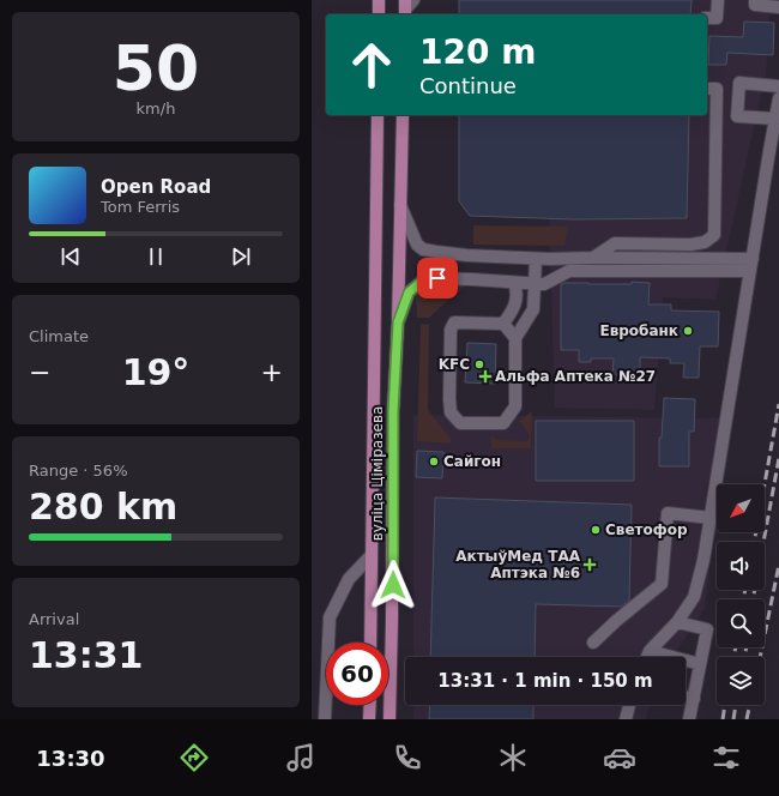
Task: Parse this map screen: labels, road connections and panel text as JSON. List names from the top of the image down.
{
  "streets": {
    "main road": ["вуліца Ціміразева"]
  },
  "places": {
    "other": [
      "Евробанк",
      "KFC",
      "Сайгон",
      "Светофор"
    ],
    "health": ["Альфа Аптека №27", "АктыўМед ТАА Аптэка №6"]
  },
  "north": "bottom left",
  "page": {
    "tile": [
      ["50", "km/h"],
      "Climate",
      ["Range · 56%", "280 km"],
      ["Arrival", "13:31"]
    ],
    "turn": ["120 m", "Continue"],
    "song": ["Open Road", "Tom Ferris"],
    "heat": ["−", "19°", "+"],
    "limit": "60",
    "trip": "13:31 · 1 min · 150 m",
    "tabs": "13:30"
  }
}
